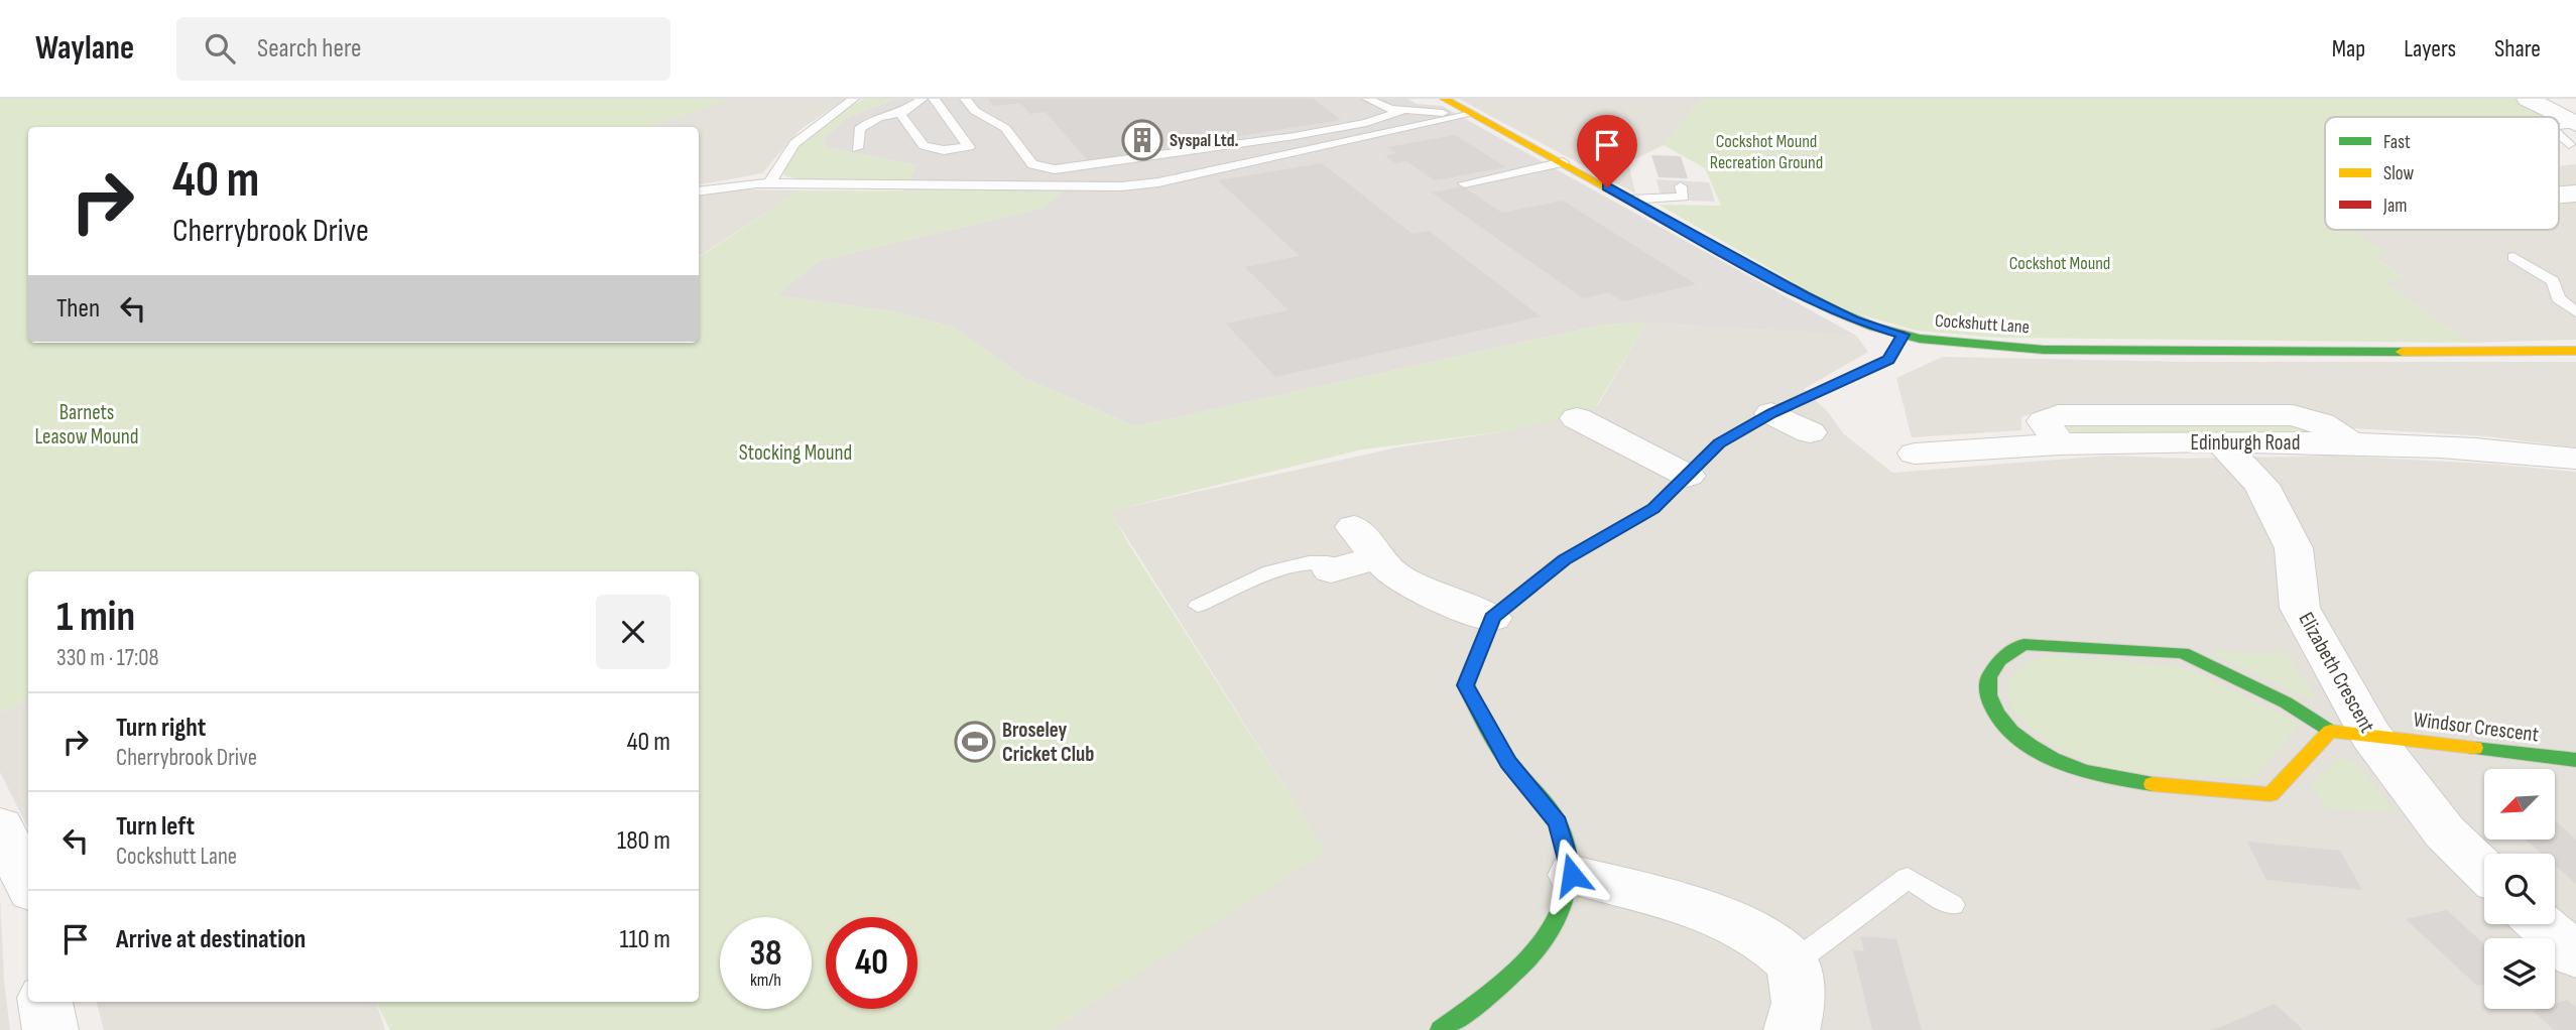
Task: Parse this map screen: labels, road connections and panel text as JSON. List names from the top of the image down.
{
  "streets": {
    "street": [
      "Cockshutt Lane",
      "Edinburgh Road",
      "Elizabeth Crescent",
      "Windsor Crescent"
    ]
  },
  "crossings": [
    ["Edinburgh Road", "Elizabeth Crescent"],
    ["Elizabeth Crescent", "Windsor Crescent"]
  ],
  "parks": [
    "Cockshot Mound Recreation Ground",
    "Cockshot Mound",
    "Barnets Leasow Mound",
    "Stocking Mound"
  ],
  "places": {
    "building": ["Syspal Ltd."],
    "sports": ["Broseley Cricket Club"]
  },
  "legend": ["Fast", "Slow", "Jam"],
  "north": "bottom left",
  "page": {
    "header": "Waylane",
    "search": "Search here",
    "nav": ["Map", "Layers", "Share"],
    "turn": ["40 m", "Cherrybrook Drive"],
    "then": "Then",
    "heading": ["1 min", "330 m · 17:08"],
    "list": [
      {
        "name": "Turn right",
        "note": "Cherrybrook Drive",
        "value": "40 m"
      },
      {
        "name": "Turn left",
        "note": "Cockshutt Lane",
        "value": "180 m"
      },
      {
        "name": "Arrive at destination",
        "value": "110 m"
      }
    ],
    "speed": "38 km/h",
    "limit": "40"
  }
}
